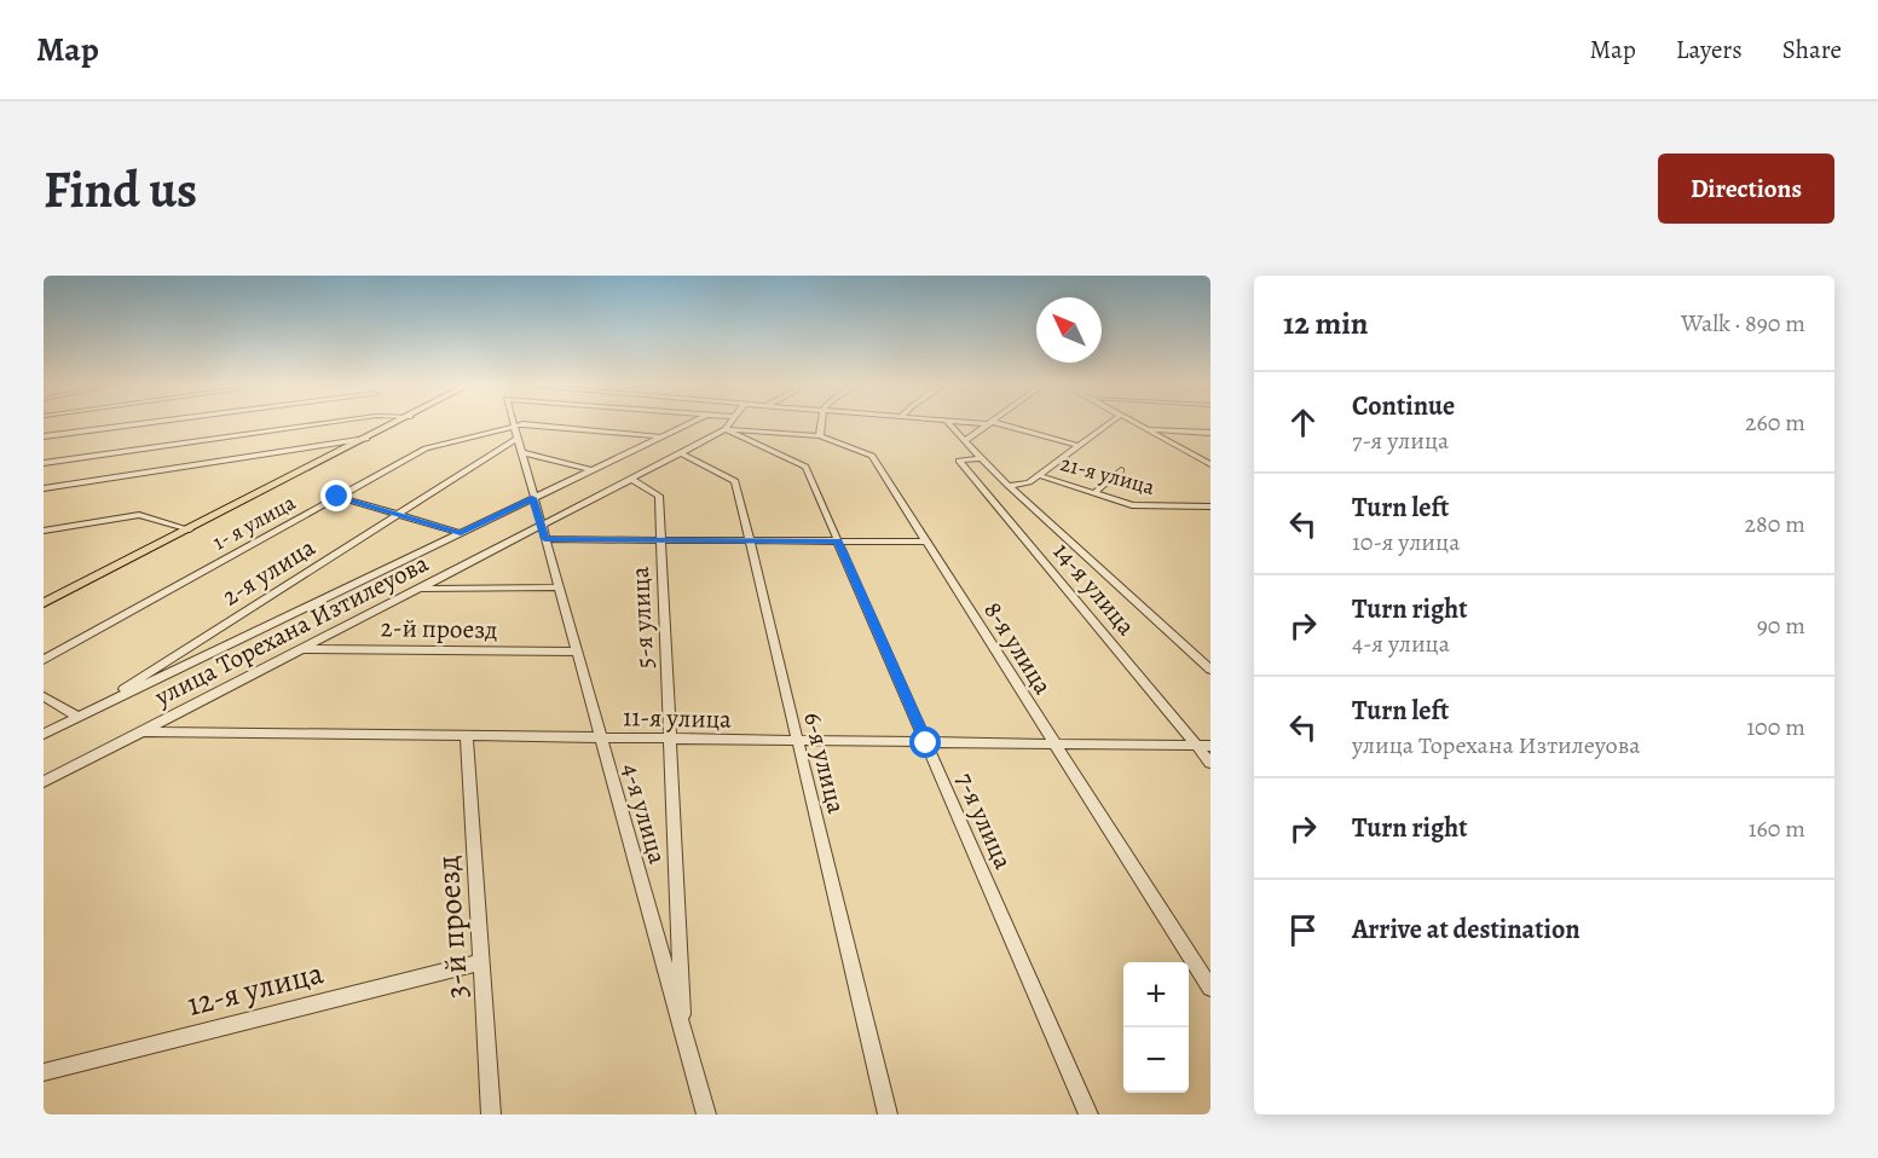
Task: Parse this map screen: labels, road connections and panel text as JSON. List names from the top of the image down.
{
  "streets": {
    "street": [
      "21-я улица",
      "1- я улица",
      "2-я улица",
      "14-я улица",
      "5-я улица",
      "2-й проезд",
      "улица Торехана Изтилеуова",
      "8-я улица",
      "11-я улица",
      "6-я улица",
      "4-я улица",
      "7-я улица",
      "3-й проезд",
      "12-я улица"
    ]
  },
  "crossings": [
    ["1- я улица", "2-я улица"],
    ["1- я улица", "улица Торехана Изтилеуова"],
    ["1- я улица", "4-я улица"],
    ["2-я улица", "улица Торехана Изтилеуова"],
    ["2-я улица", "4-я улица"],
    ["14-я улица", "11-я улица"],
    ["5-я улица", "улица Торехана Изтилеуова"],
    ["5-я улица", "11-я улица"],
    ["5-я улица", "4-я улица"],
    ["2-й проезд", "улица Торехана Изтилеуова"],
    ["2-й проезд", "4-я улица"],
    ["улица Торехана Изтилеуова", "8-я улица"],
    ["улица Торехана Изтилеуова", "11-я улица"],
    ["улица Торехана Изтилеуова", "6-я улица"],
    ["улица Торехана Изтилеуова", "4-я улица"],
    ["улица Торехана Изтилеуова", "7-я улица"],
    ["8-я улица", "11-я улица"],
    ["8-я улица", "7-я улица"],
    ["11-я улица", "6-я улица"],
    ["11-я улица", "4-я улица"],
    ["11-я улица", "7-я улица"],
    ["11-я улица", "3-й проезд"],
    ["3-й проезд", "12-я улица"]
  ],
  "north": "top left",
  "page": {
    "header": "Map",
    "nav": ["Map", "Layers", "Share"],
    "buttons": "Directions",
    "title": "Find us",
    "heading": ["12 min", "Walk · 890 m"],
    "list": [
      ["Continue", "7-я улица", "260 m"],
      ["Turn left", "10-я улица", "280 m"],
      ["Turn right", "4-я улица", "90 m"],
      ["Turn left", "улица Торехана Изтилеуова", "100 m"],
      ["Turn right", "160 m"],
      "Arrive at destination"
    ],
    "map_buttons": ["+", "−"]
  }
}
